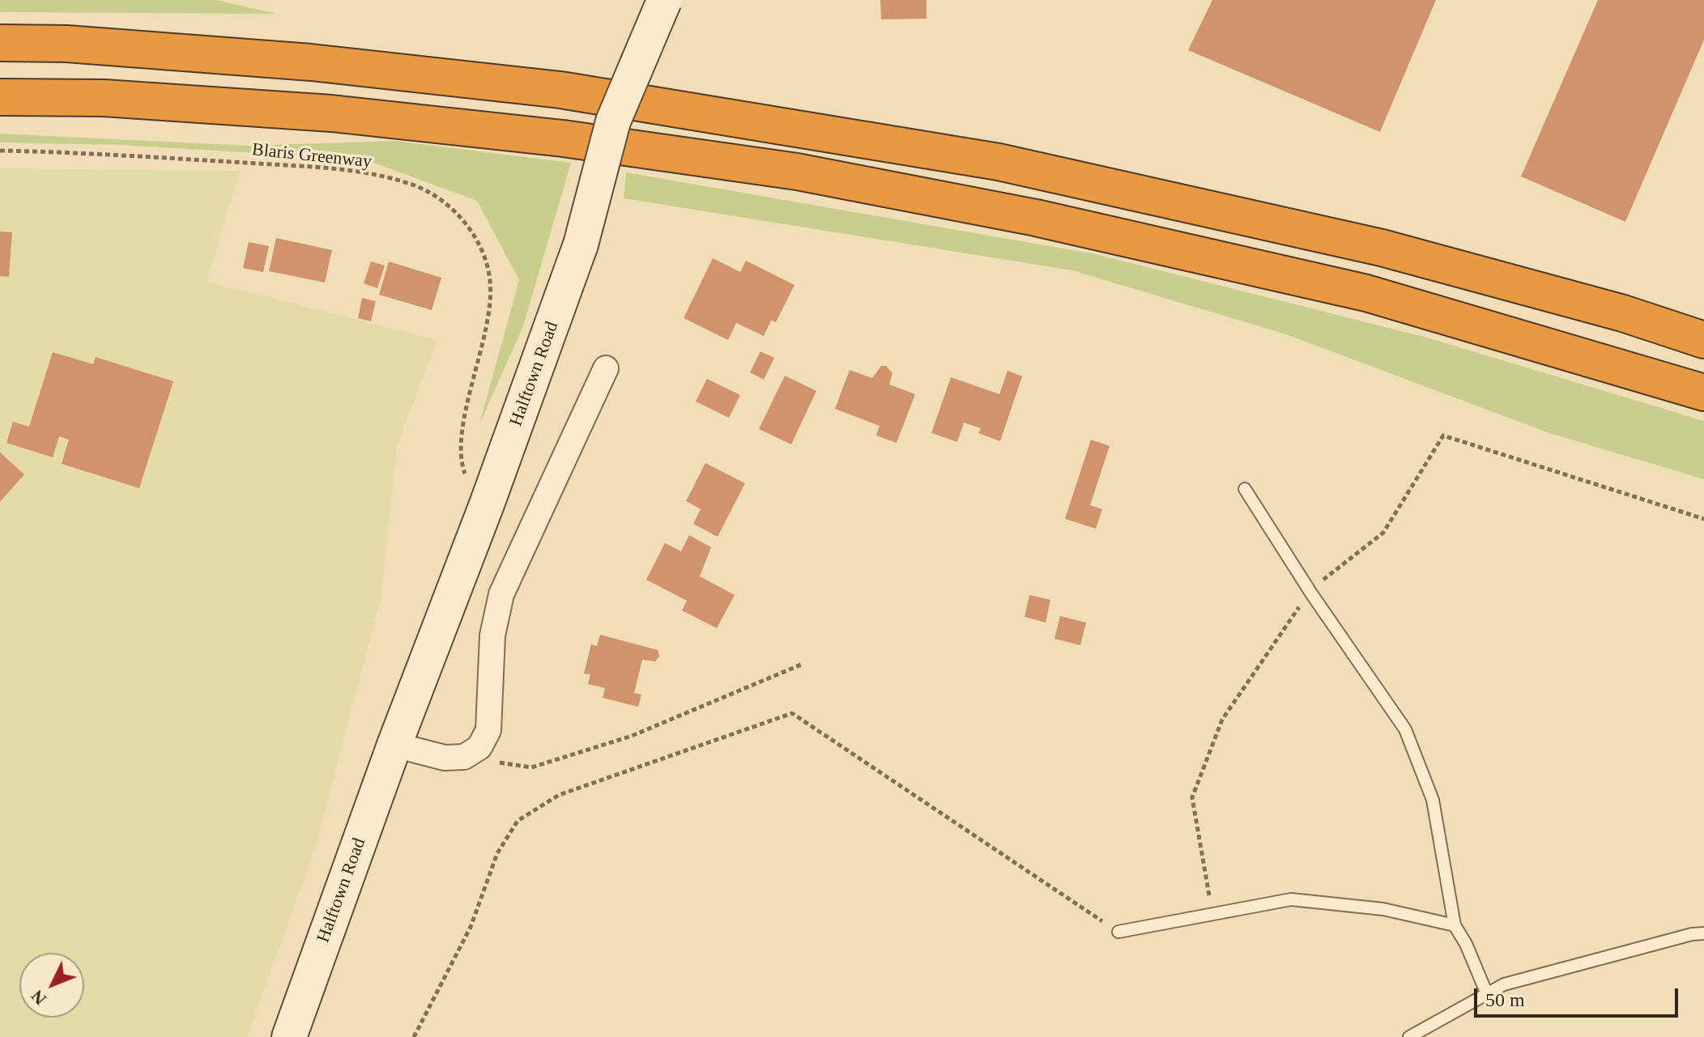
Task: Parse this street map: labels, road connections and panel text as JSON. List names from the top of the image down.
{
  "streets": {
    "street": ["Halftown Road"],
    "path": ["Blaris Greenway"]
  },
  "crossings": [
    ["Blaris Greenway", "Halftown Road"]
  ],
  "scale_bar": "50 m",
  "north": "bottom left"
}
